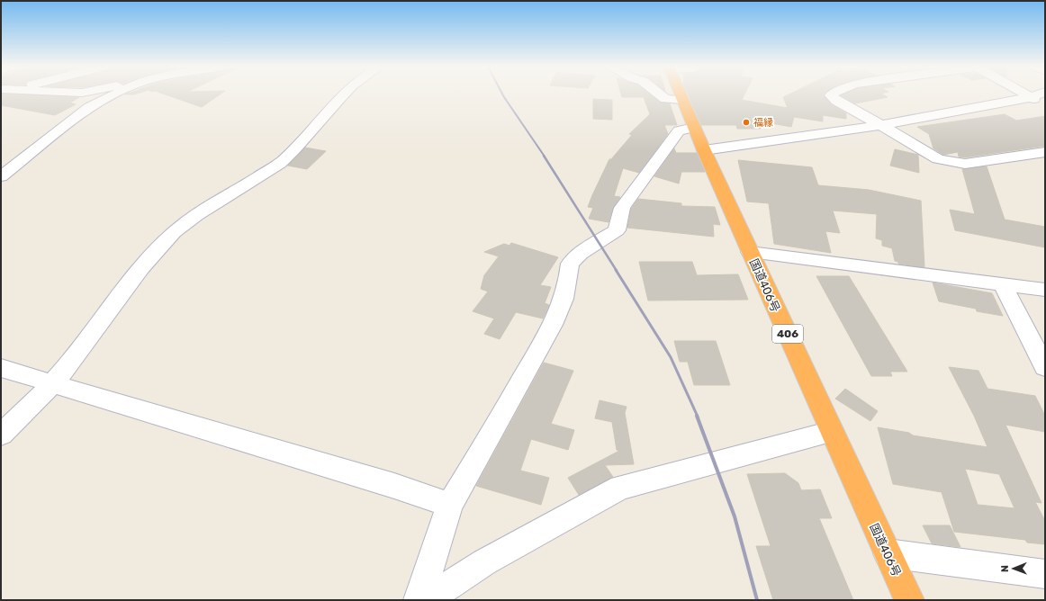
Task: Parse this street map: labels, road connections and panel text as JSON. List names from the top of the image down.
{
  "streets": {
    "highway": ["国道406号", "406"]
  },
  "places": ["福縁"],
  "north": "left"
}
